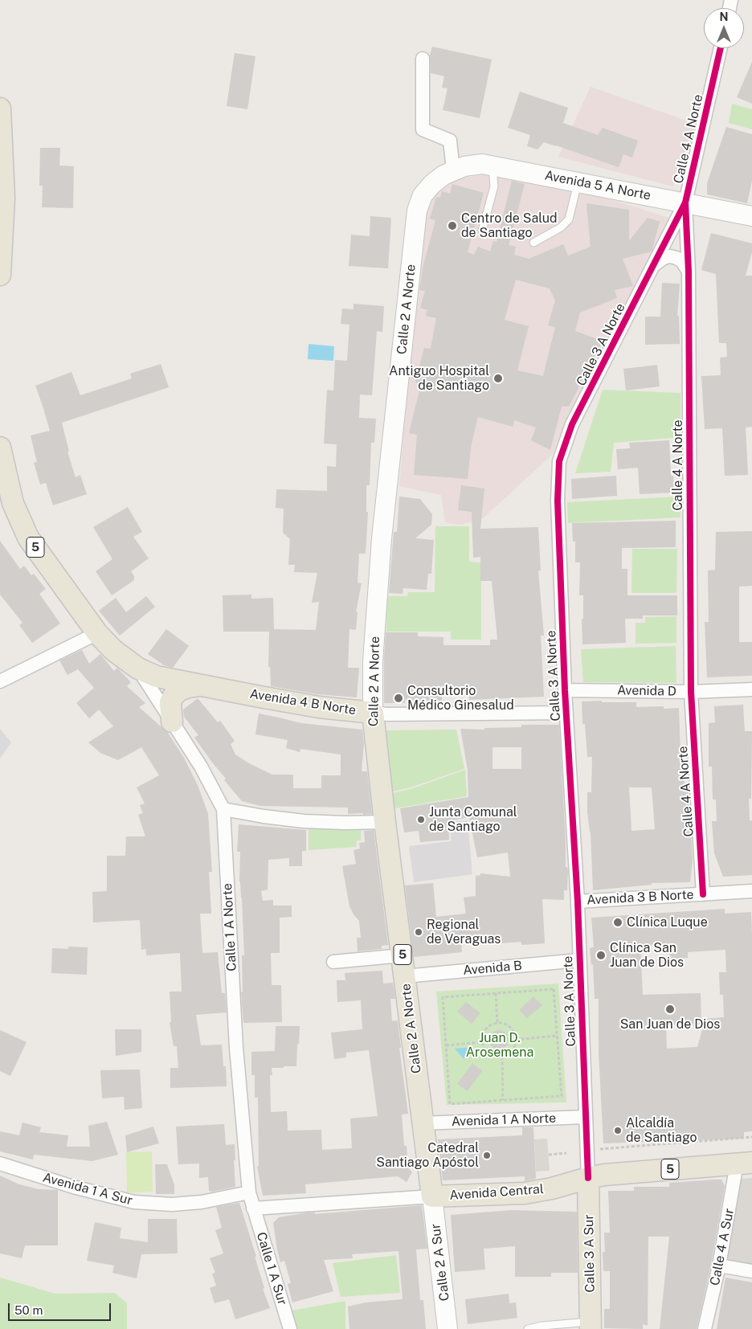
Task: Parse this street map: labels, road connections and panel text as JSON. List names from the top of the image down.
{
  "streets": {
    "main road": [
      "Avenida 5 A Norte",
      "Calle 2 A Norte",
      "5",
      "Avenida 4 B Norte",
      "Avenida Central",
      "Calle 3 A Sur",
      "Calle 2 A Sur"
    ],
    "street": [
      "Calle 4 A Norte",
      "Calle 3 A Norte",
      "Avenida D",
      "Avenida 3 B Norte",
      "Calle 1 A Norte",
      "Avenida B",
      "Avenida 1 A Norte",
      "Avenida 1 A Sur",
      "Calle 4 A Sur",
      "Calle 1 A Sur"
    ]
  },
  "crossings": [
    ["Calle 4 A Norte", "Avenida 5 A Norte"],
    ["Calle 4 A Norte", "Calle 3 A Norte"],
    ["Calle 4 A Norte", "Avenida D"],
    ["Calle 4 A Norte", "Avenida 3 B Norte"],
    ["Avenida 5 A Norte", "Calle 2 A Norte"],
    ["Avenida 5 A Norte", "Calle 3 A Norte"],
    ["Calle 2 A Norte", "Avenida 4 B Norte"],
    ["Calle 2 A Norte", "Avenida B"],
    ["Calle 2 A Norte", "Avenida 1 A Norte"],
    ["Calle 2 A Norte", "Avenida Central"],
    ["Calle 2 A Norte", "Calle 2 A Sur"],
    ["Calle 3 A Norte", "Avenida D"],
    ["Calle 3 A Norte", "Avenida 4 B Norte"],
    ["Calle 3 A Norte", "Avenida 3 B Norte"],
    ["Calle 3 A Norte", "Avenida B"],
    ["Calle 3 A Norte", "Avenida 1 A Norte"],
    ["Calle 3 A Norte", "Avenida Central"],
    ["Calle 3 A Norte", "Calle 3 A Sur"],
    ["5", "Avenida 4 B Norte"],
    ["5", "Calle 1 A Norte"],
    ["Avenida 4 B Norte", "Calle 1 A Norte"],
    ["Calle 1 A Norte", "Avenida 1 A Sur"],
    ["Calle 1 A Norte", "Calle 1 A Sur"],
    ["Avenida Central", "Calle 4 A Sur"],
    ["Avenida Central", "Calle 3 A Sur"],
    ["Avenida Central", "Calle 2 A Sur"]
  ],
  "parks": ["Juan D. Arosemena"],
  "places": [
    "Centro de Salud de Santiago",
    "Antiguo Hospital de Santiago",
    "Consultorio Médico Ginesalud",
    "Junta Comunal de Santiago",
    "Clínica Luque",
    "Regional de Veraguas",
    "Clínica San Juan de Dios",
    "San Juan de Dios",
    "Alcaldía de Santiago",
    "Catedral Santiago Apóstol"
  ],
  "scale_bar": "50 m",
  "north": "top"
}
